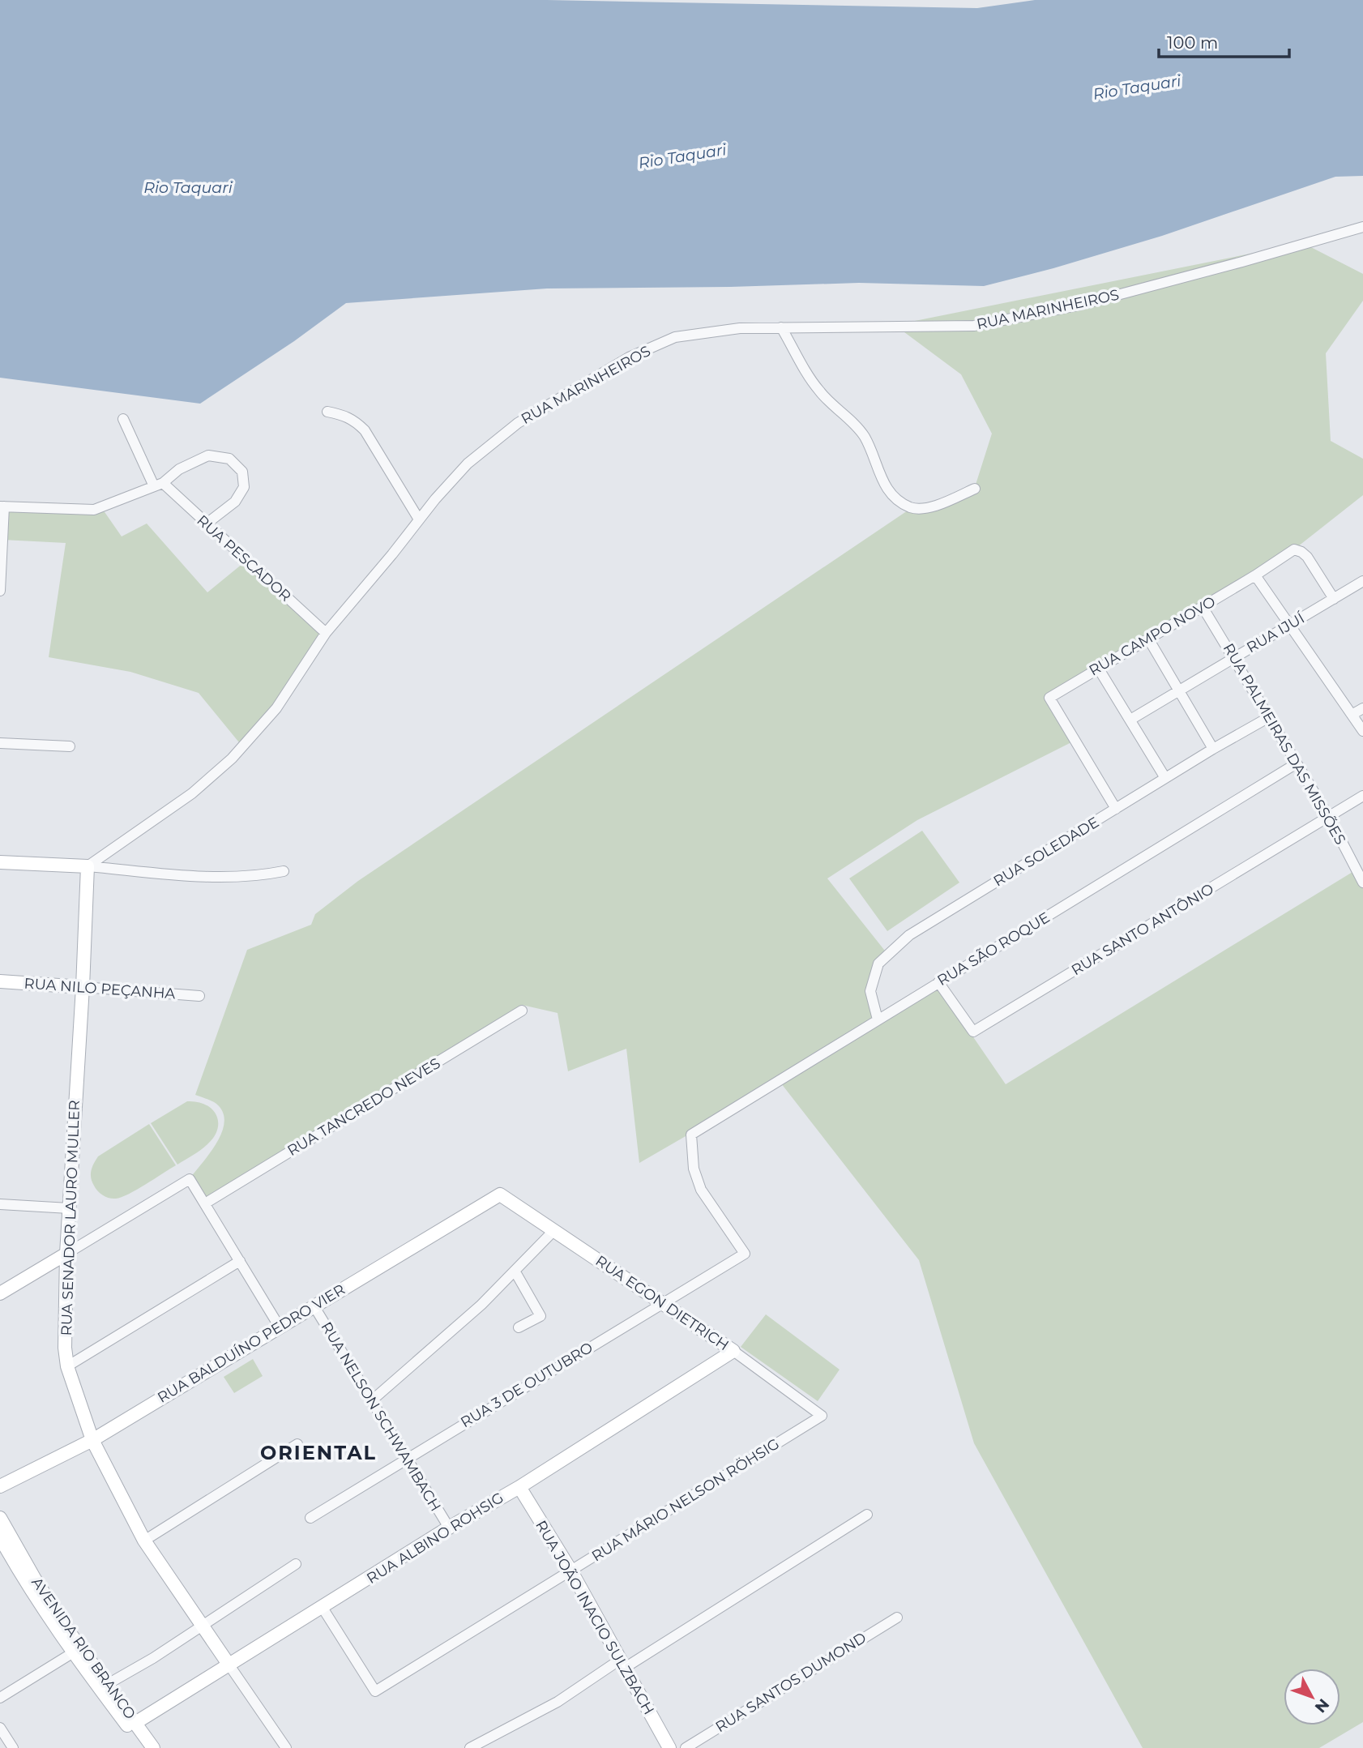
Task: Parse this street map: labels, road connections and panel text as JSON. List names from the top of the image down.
{
  "streets": {
    "street": [
      "RUA MARINHEIROS",
      "RUA PESCADOR",
      "RUA IJUÍ",
      "RUA CAMPO NOVO",
      "RUA PALMEIRAS DAS MISSÕES",
      "RUA SOLEDADE",
      "RUA SANTO ANTÔNIO",
      "RUA SÃO ROQUE",
      "RUA NILO PEÇANHA",
      "RUA TANCREDO NEVES",
      "RUA SENADOR LAURO MULLER",
      "RUA EGON DIETRICH",
      "RUA BALDUÍNO PEDRO VIER",
      "RUA 3 DE OUTUBRO",
      "RUA NELSON SCHWAMBACH",
      "RUA MÁRIO NELSON RÖHSIG",
      "RUA ALBINO ROHSIG",
      "RUA JOÃO INACIO SULZBACH",
      "AVENIDA RIO BRANCO",
      "RUA SANTOS DUMOND"
    ]
  },
  "crossings": [
    ["RUA MARINHEIROS", "RUA PESCADOR"],
    ["RUA MARINHEIROS", "RUA SENADOR LAURO MULLER"],
    ["RUA IJUÍ", "RUA CAMPO NOVO"],
    ["RUA IJUÍ", "RUA PALMEIRAS DAS MISSÕES"],
    ["RUA CAMPO NOVO", "RUA PALMEIRAS DAS MISSÕES"],
    ["RUA CAMPO NOVO", "RUA SOLEDADE"],
    ["RUA PALMEIRAS DAS MISSÕES", "RUA SOLEDADE"],
    ["RUA PALMEIRAS DAS MISSÕES", "RUA SANTO ANTÔNIO"],
    ["RUA PALMEIRAS DAS MISSÕES", "RUA SÃO ROQUE"],
    ["RUA SOLEDADE", "RUA SÃO ROQUE"],
    ["RUA SANTO ANTÔNIO", "RUA SÃO ROQUE"],
    ["RUA SÃO ROQUE", "RUA 3 DE OUTUBRO"],
    ["RUA NILO PEÇANHA", "RUA SENADOR LAURO MULLER"],
    ["RUA SENADOR LAURO MULLER", "RUA BALDUÍNO PEDRO VIER"],
    ["RUA SENADOR LAURO MULLER", "RUA ALBINO ROHSIG"],
    ["RUA EGON DIETRICH", "RUA BALDUÍNO PEDRO VIER"],
    ["RUA EGON DIETRICH", "RUA 3 DE OUTUBRO"],
    ["RUA EGON DIETRICH", "RUA MÁRIO NELSON RÖHSIG"],
    ["RUA EGON DIETRICH", "RUA ALBINO ROHSIG"],
    ["RUA BALDUÍNO PEDRO VIER", "RUA NELSON SCHWAMBACH"],
    ["RUA 3 DE OUTUBRO", "RUA NELSON SCHWAMBACH"],
    ["RUA NELSON SCHWAMBACH", "RUA ALBINO ROHSIG"],
    ["RUA MÁRIO NELSON RÖHSIG", "RUA ALBINO ROHSIG"],
    ["RUA MÁRIO NELSON RÖHSIG", "RUA JOÃO INACIO SULZBACH"],
    ["RUA ALBINO ROHSIG", "RUA JOÃO INACIO SULZBACH"],
    ["RUA ALBINO ROHSIG", "AVENIDA RIO BRANCO"]
  ],
  "districts": ["ORIENTAL"],
  "water": ["Rio Taquari"],
  "scale_bar": "100 m",
  "north": "bottom right"
}
